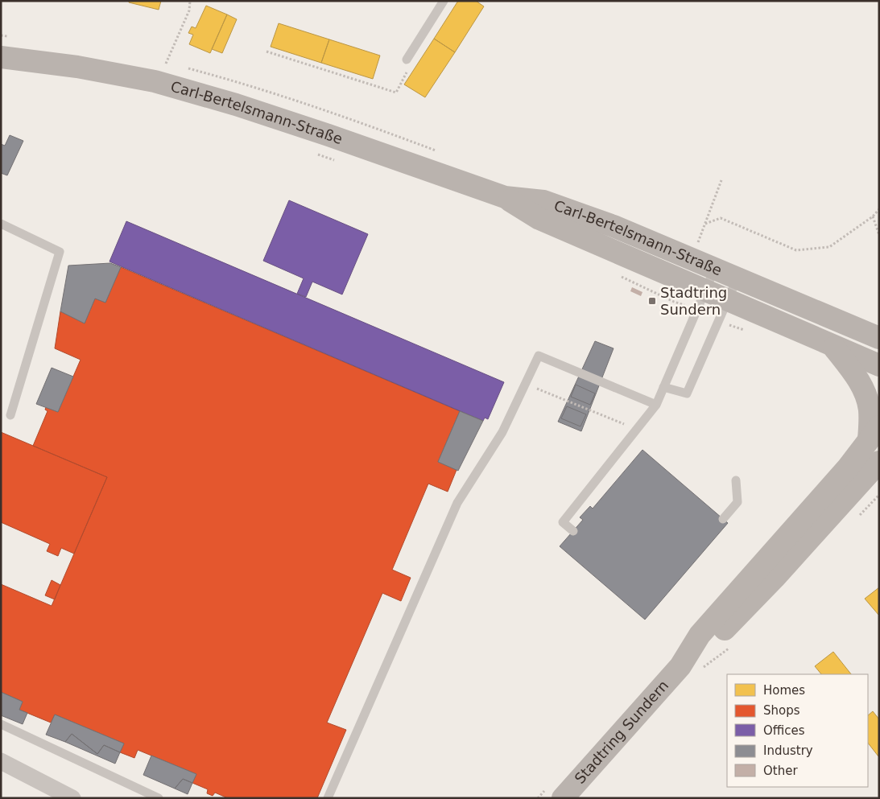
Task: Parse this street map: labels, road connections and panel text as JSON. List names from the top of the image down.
{
  "streets": {
    "main road": ["Carl-Bertelsmann-Straße", "Stadtring Sundern"]
  },
  "places": {
    "transit": ["Stadtring Sundern"]
  },
  "legend": [
    "Homes",
    "Shops",
    "Offices",
    "Industry",
    "Other"
  ]
}
